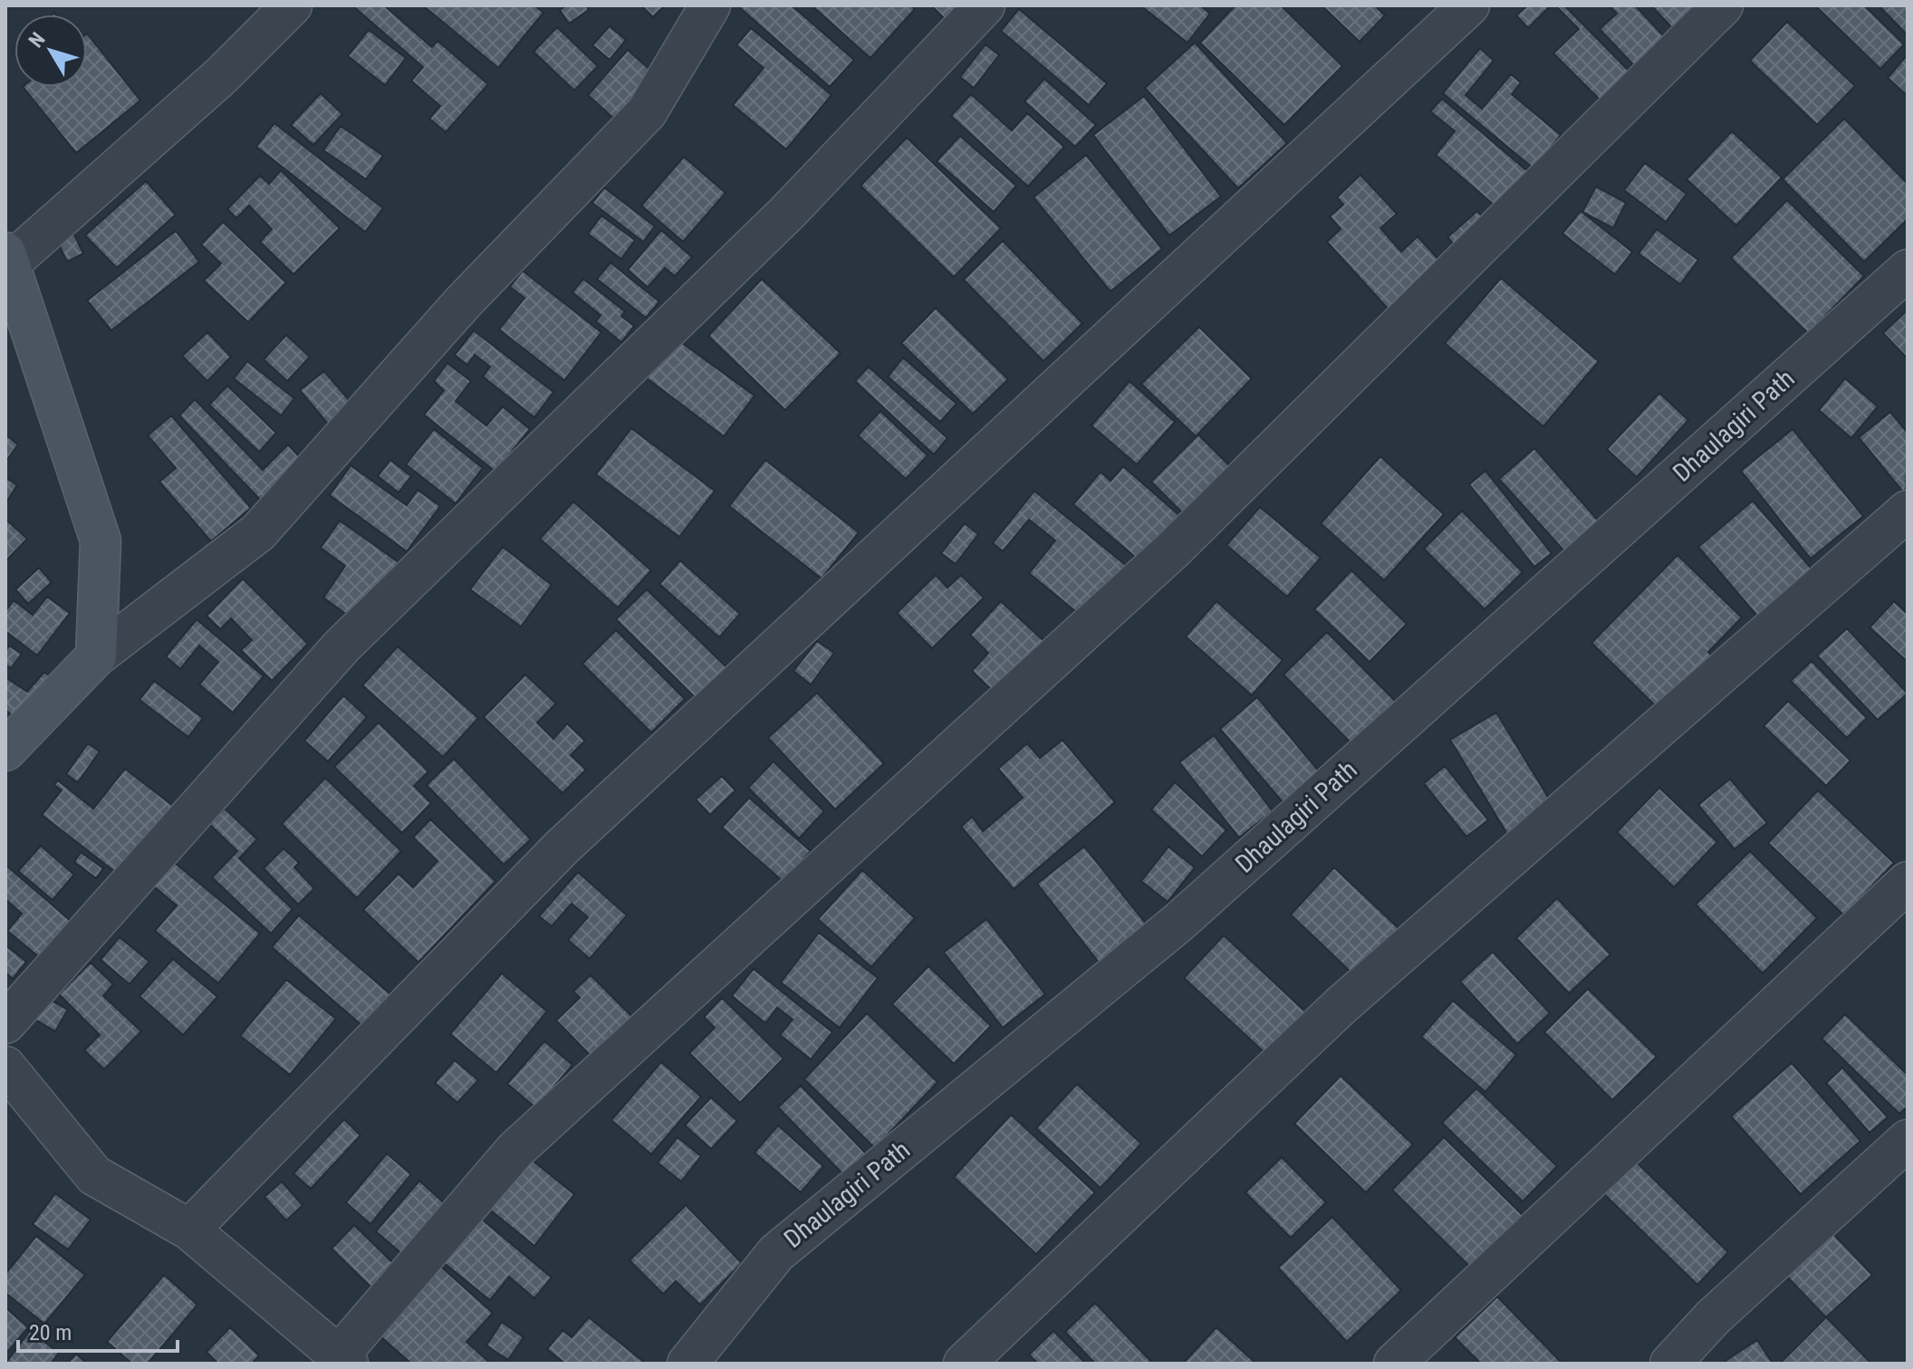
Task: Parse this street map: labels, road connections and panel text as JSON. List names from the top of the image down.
{
  "streets": {
    "street": ["Dhaulagiri Path"]
  },
  "scale_bar": "20 m",
  "north": "top left"
}
